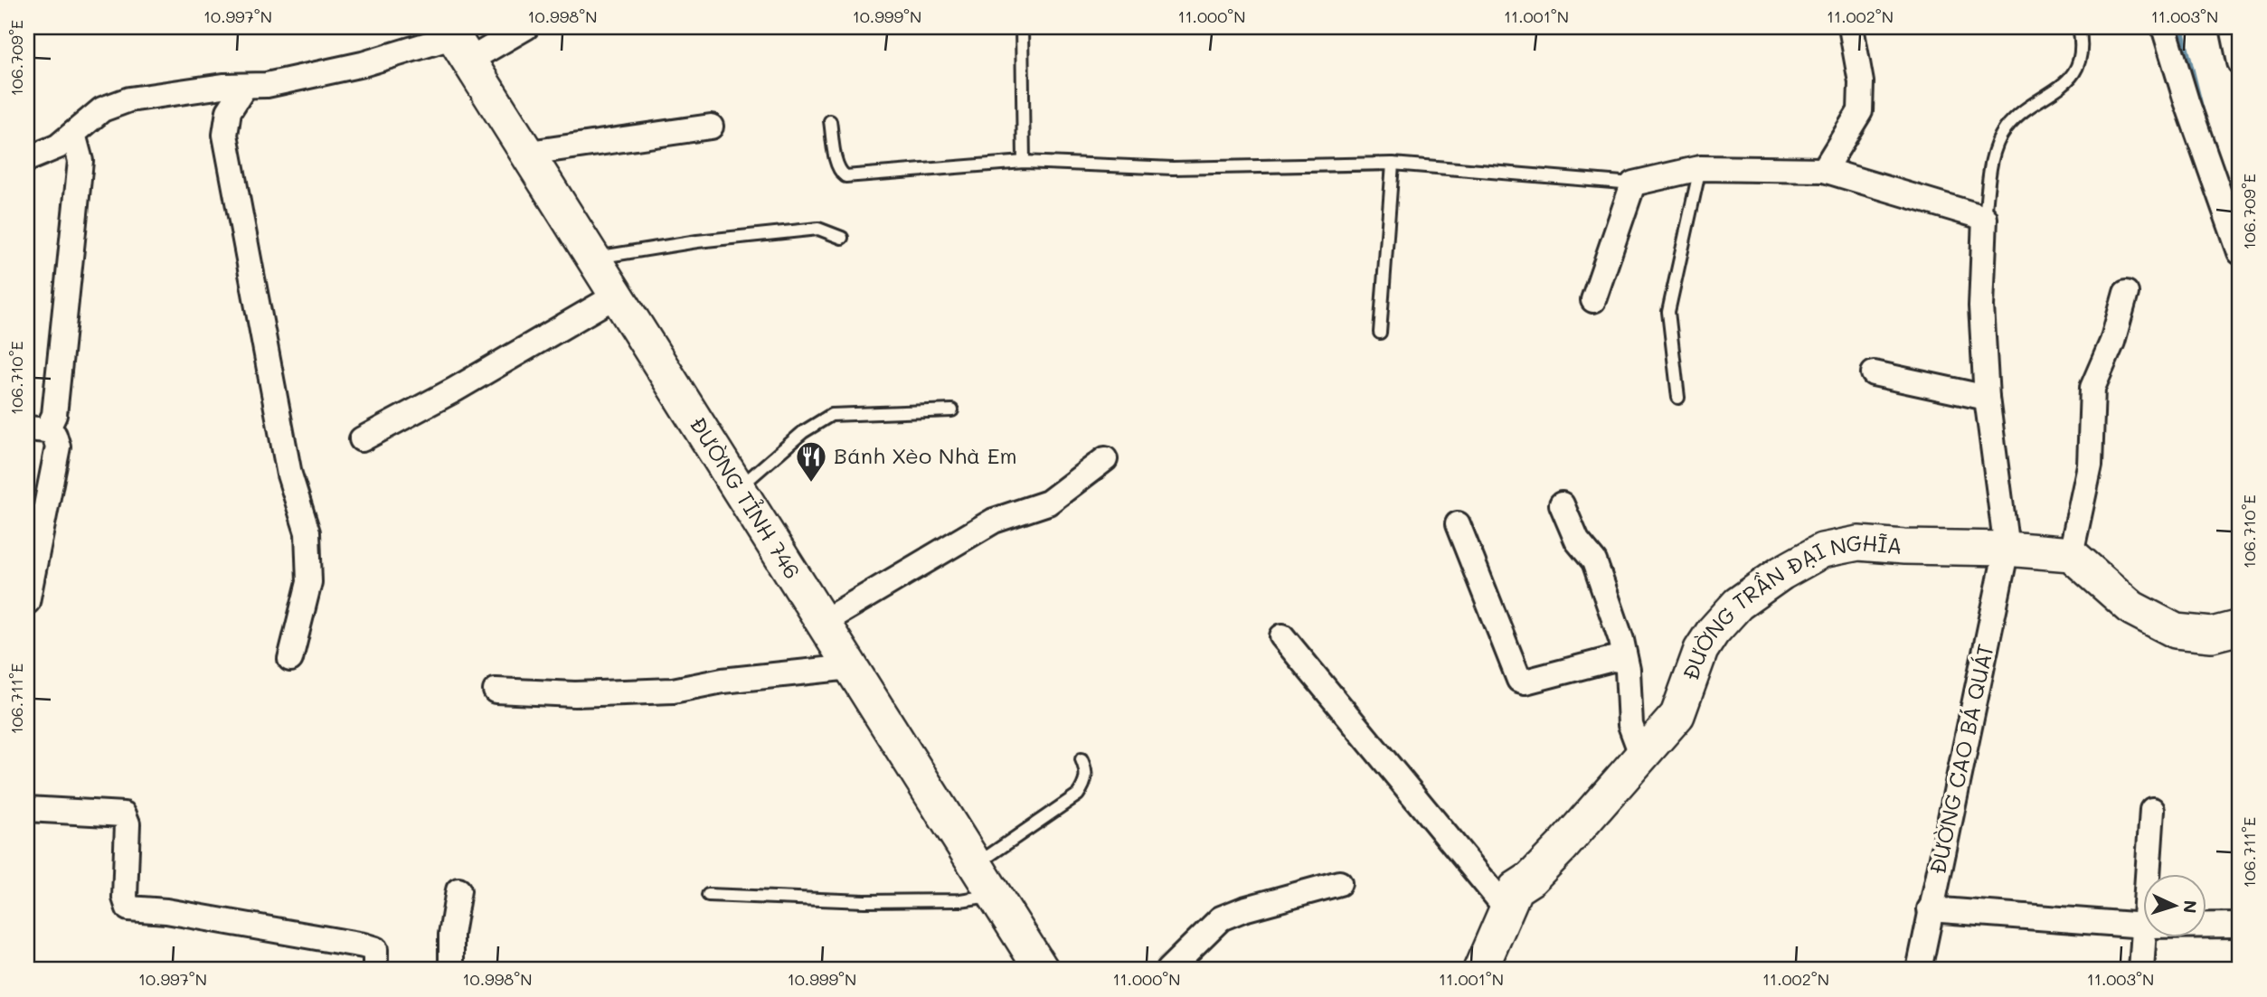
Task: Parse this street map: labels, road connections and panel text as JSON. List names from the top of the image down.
{
  "streets": {
    "main road": ["ĐƯỜNG TỈNH 746", "ĐƯỜNG TRẦN ĐẠI NGHĨA"],
    "street": ["ĐƯỜNG CAO BÁ QUÁT"]
  },
  "crossings": [
    ["ĐƯỜNG TRẦN ĐẠI NGHĨA", "ĐƯỜNG CAO BÁ QUÁT"]
  ],
  "places": {
    "restaurant": ["Bánh Xèo Nhà Em"]
  },
  "north": "right",
  "coordinates": [
    "10.997°N",
    "10.998°N",
    "10.999°N",
    "11.000°N",
    "11.001°N",
    "11.002°N",
    "11.003°N",
    "106.709°E",
    "106.710°E",
    "106.711°E"
  ]
}
